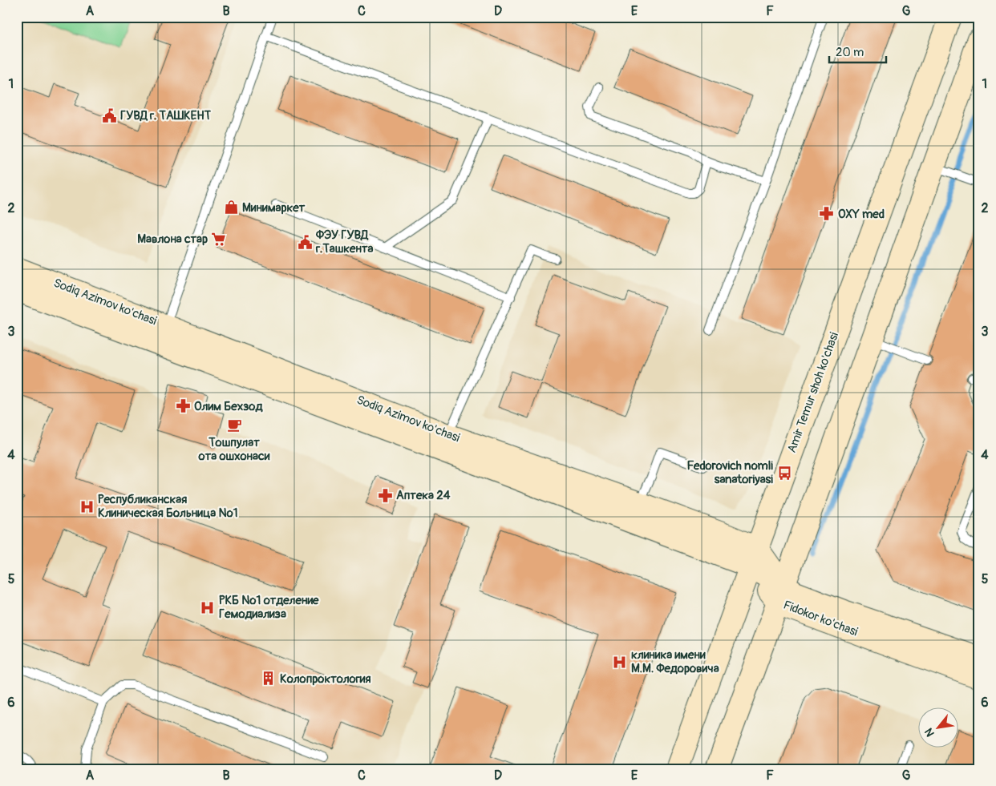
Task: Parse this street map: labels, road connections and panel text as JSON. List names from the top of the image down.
{
  "streets": {
    "main road": ["Sodiq Azimov ko'chasi", "Amir Temur shoh ko'chasi", "Fidokor ko'chasi"]
  },
  "crossings": [
    ["Sodiq Azimov ko'chasi", "Amir Temur shoh ko'chasi"],
    ["Sodiq Azimov ko'chasi", "Fidokor ko'chasi"],
    ["Amir Temur shoh ko'chasi", "Fidokor ko'chasi"]
  ],
  "places": {
    "public building": ["ГУВД г. ТАШКЕНТ", "ФЭУ ГУВД г.Ташкента"],
    "shop": ["Минимаркет"],
    "pharmacy": ["OXY med", "Олим Бехзод", "Аптека 24"],
    "supermarket": ["Мавлона стар"],
    "cafe": ["Тошпулат ота ошхонаси"],
    "bus stop": ["Fedorovich nomli sanatoriyasi"],
    "hospital": ["Республиканская Клиническая Больница №1", "РКБ №1 отделение Гемодиализа", "клиника имени М.М. Федоровича"],
    "building": ["Колопроктология"]
  },
  "scale_bar": "20 m",
  "north": "bottom left",
  "grid": {
    "columns": [
      "A",
      "B",
      "C",
      "D",
      "E",
      "F",
      "G"
    ],
    "rows": [
      "1",
      "2",
      "3",
      "4",
      "5",
      "6"
    ]
  }
}
